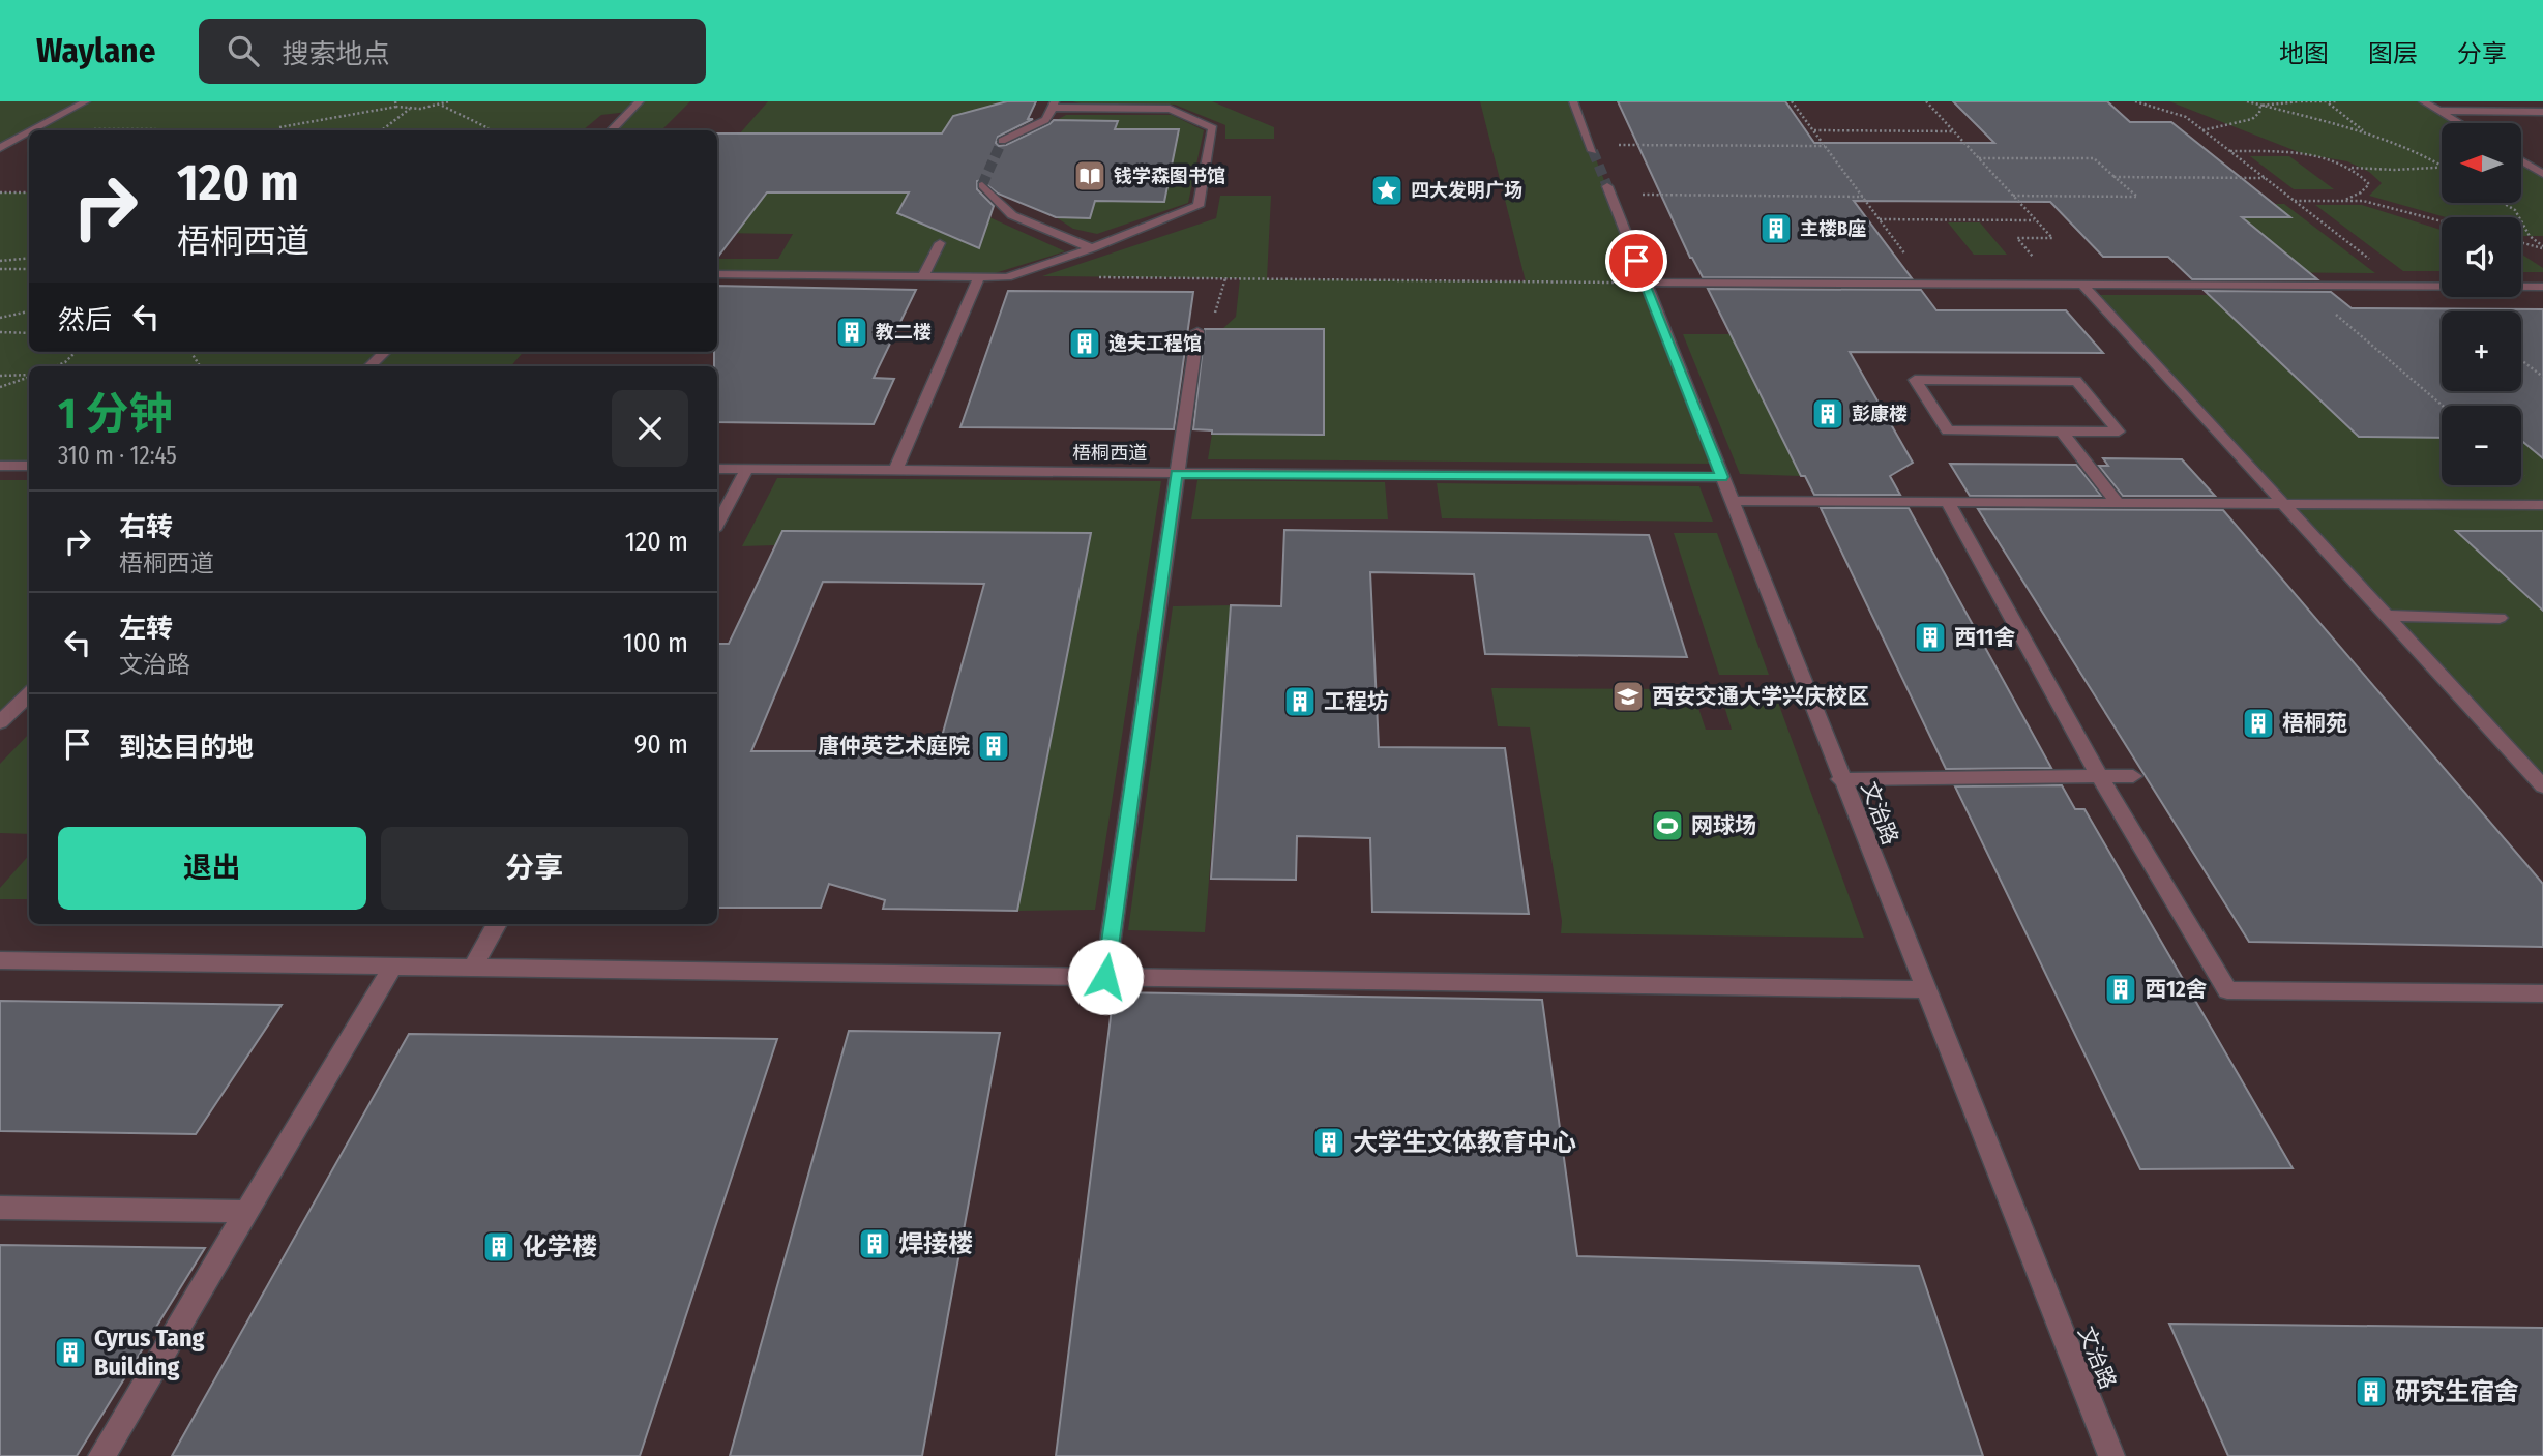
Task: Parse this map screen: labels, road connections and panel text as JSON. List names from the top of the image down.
{
  "streets": {
    "street": ["梧桐西道", "文治路"]
  },
  "crossings": [
    ["梧桐西道", "文治路"]
  ],
  "places": {
    "library": ["钱学森图书馆"],
    "place": ["四大发明广场"],
    "building": [
      "主楼B座",
      "教二楼",
      "逸夫工程馆",
      "彭康楼",
      "西11舍",
      "工程坊",
      "梧桐苑",
      "唐仲英艺术庭院",
      "西12舍",
      "大学生文体教育中心",
      "焊接楼",
      "化学楼",
      "Cyrus Tang Building",
      "研究生宿舍"
    ],
    "school or university": ["西安交通大学兴庆校区"],
    "sports": ["网球场"]
  },
  "north": "left",
  "page": {
    "header": "Waylane",
    "search": "搜索地点",
    "nav": ["地图", "图层", "分享"],
    "map_buttons": ["+", "−"],
    "turn": ["120 m", "梧桐西道"],
    "then": "然后",
    "heading": ["1 分钟", "310 m · 12:45"],
    "list": [
      {
        "name": "右转",
        "note": "梧桐西道",
        "value": "120 m"
      },
      {
        "name": "左转",
        "note": "文治路",
        "value": "100 m"
      },
      {
        "name": "到达目的地",
        "value": "90 m"
      }
    ],
    "buttons": ["退出", "分享"]
  }
}
